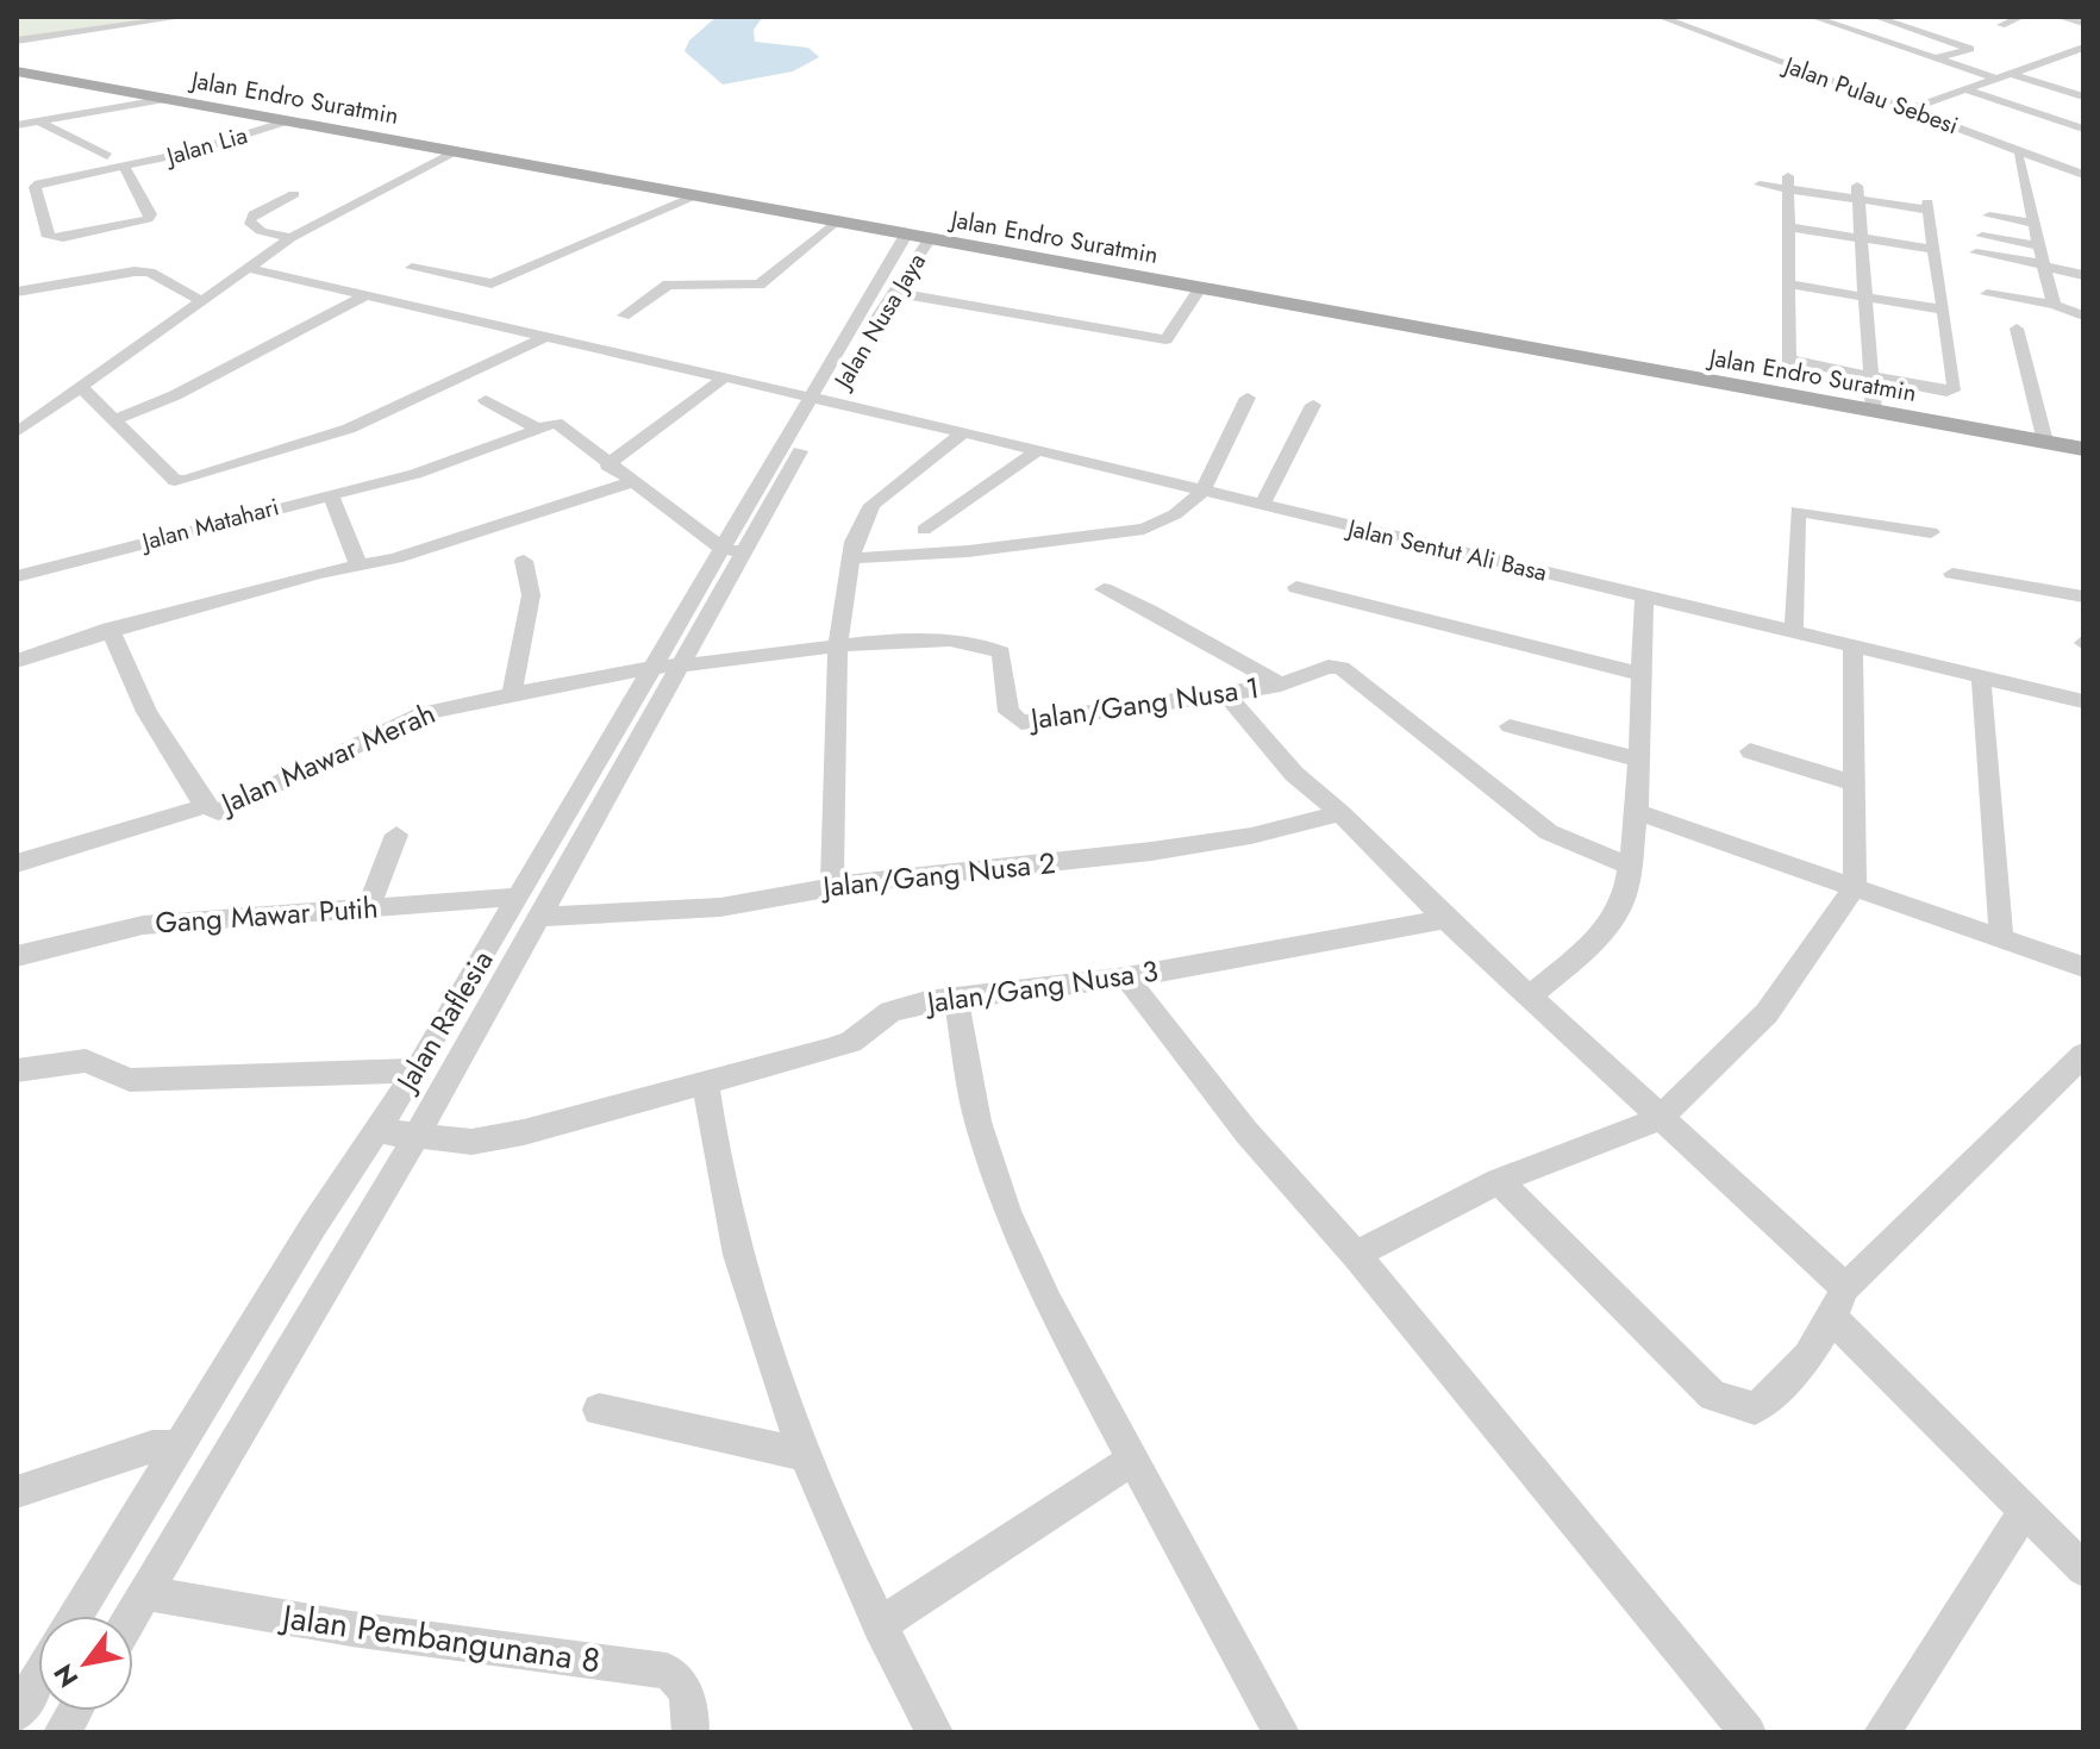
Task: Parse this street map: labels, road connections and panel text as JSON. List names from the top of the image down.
{
  "streets": {
    "main road": ["Jalan Endro Suratmin"],
    "street": [
      "Jalan Pulau Sebesi",
      "Jalan Lia",
      "Jalan Nusa Jaya",
      "Jalan Matahari",
      "Jalan Sentut Ali Basa",
      "Jalan/Gang Nusa 1",
      "Jalan Mawar Merah",
      "Jalan/Gang Nusa 2",
      "Gang Mawar Putih",
      "Jalan/Gang Nusa 3",
      "Jalan Raflesia",
      "Jalan Pembangunana 8"
    ]
  },
  "crossings": [
    ["Jalan Endro Suratmin", "Jalan Lia"],
    ["Jalan Endro Suratmin", "Jalan Nusa Jaya"],
    ["Jalan Nusa Jaya", "Jalan Sentut Ali Basa"],
    ["Jalan Nusa Jaya", "Jalan Raflesia"],
    ["Jalan Sentut Ali Basa", "Jalan Raflesia"],
    ["Jalan/Gang Nusa 1", "Jalan Mawar Merah"],
    ["Jalan/Gang Nusa 1", "Jalan Raflesia"],
    ["Jalan Mawar Merah", "Jalan Raflesia"],
    ["Jalan/Gang Nusa 2", "Gang Mawar Putih"],
    ["Jalan/Gang Nusa 2", "Jalan Raflesia"],
    ["Gang Mawar Putih", "Jalan Raflesia"],
    ["Jalan/Gang Nusa 3", "Jalan Raflesia"],
    ["Jalan Raflesia", "Jalan Pembangunana 8"]
  ],
  "north": "bottom left"
}
